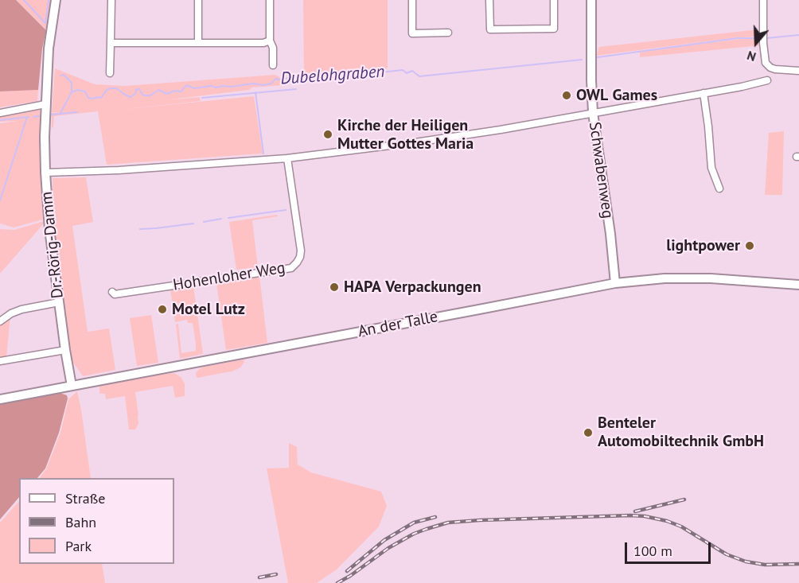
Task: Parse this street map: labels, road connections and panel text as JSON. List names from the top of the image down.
{
  "streets": {
    "street": [
      "Schwabenweg",
      "Dr.-Rörig-Damm",
      "Hohenloher Weg",
      "An der Talle"
    ]
  },
  "crossings": [
    ["Schwabenweg", "An der Talle"],
    ["Dr.-Rörig-Damm", "An der Talle"]
  ],
  "water": ["Dubelohgraben"],
  "places": [
    "OWL Games",
    "Kirche der Heiligen Mutter Gottes Maria",
    "lightpower",
    "HAPA Verpackungen",
    "Motel Lutz",
    "Benteler Automobiltechnik GmbH"
  ],
  "legend": ["Straße", "Bahn", "Park"],
  "scale_bar": "100 m",
  "north": "bottom"
}
